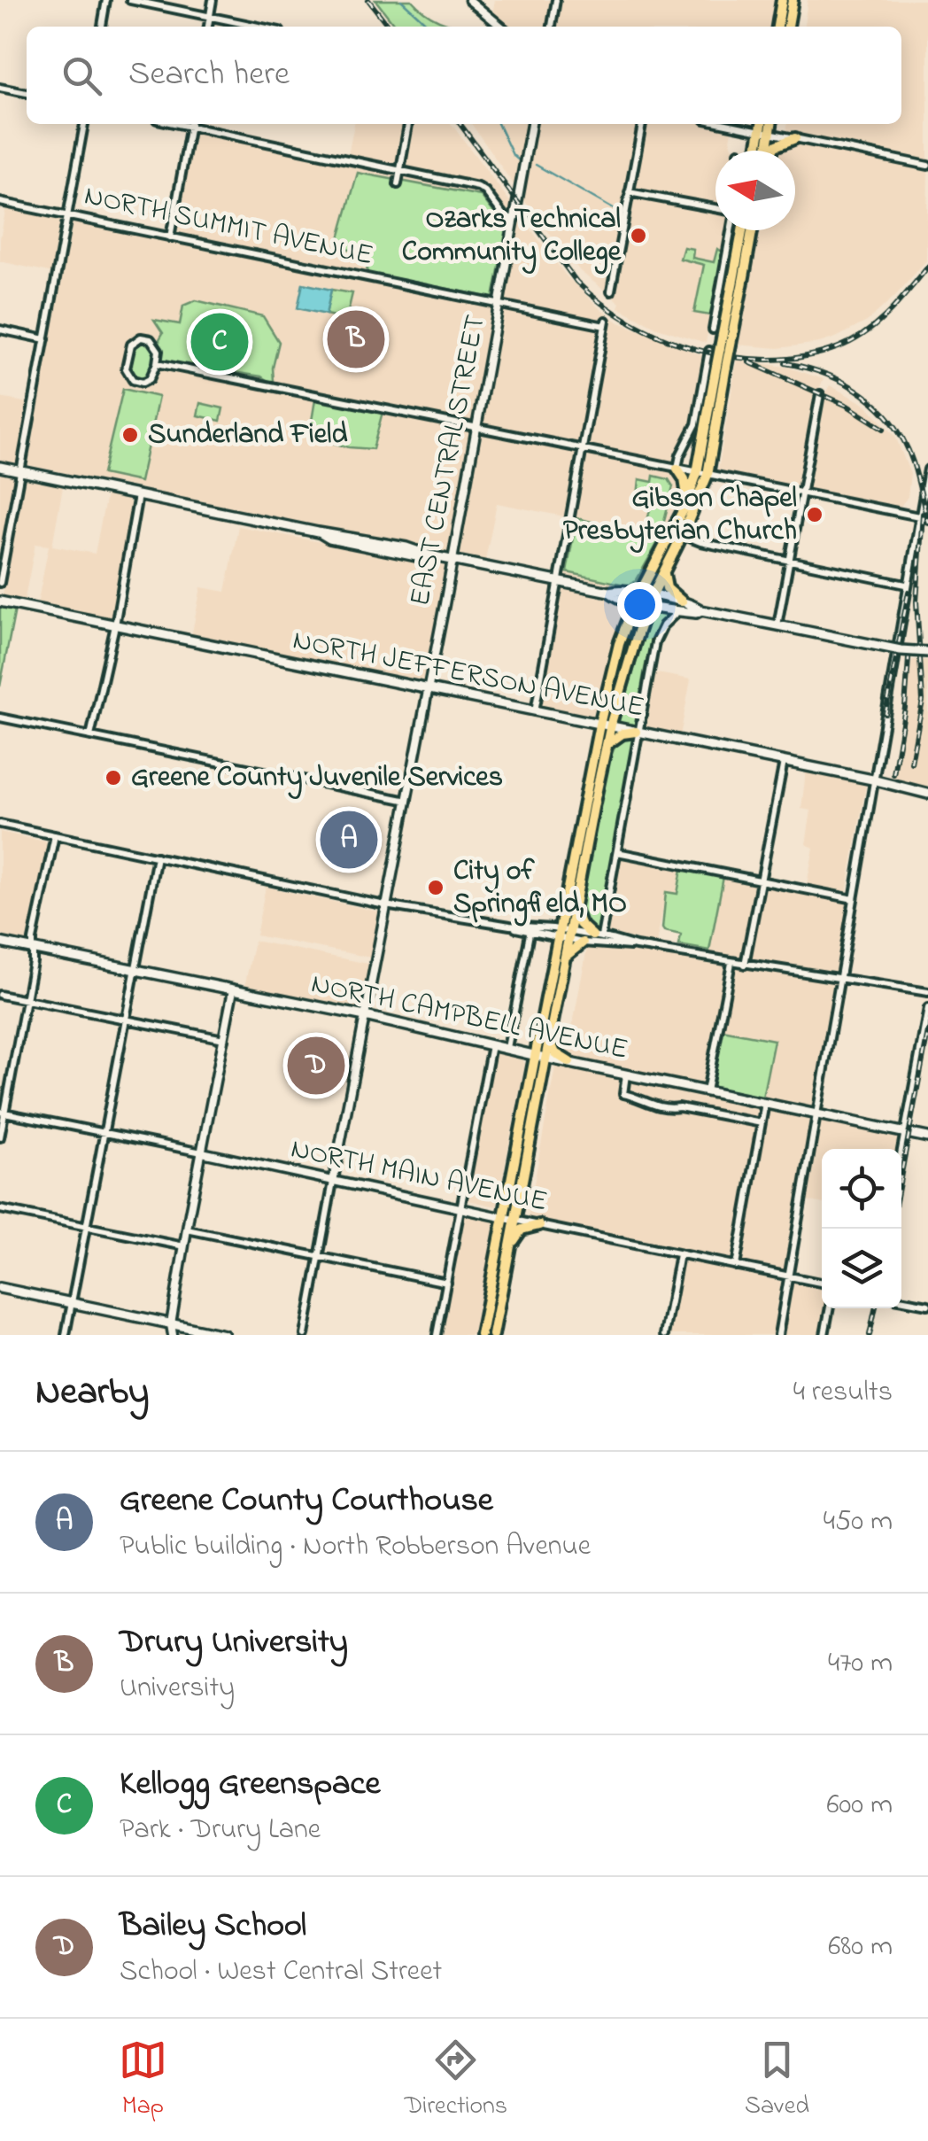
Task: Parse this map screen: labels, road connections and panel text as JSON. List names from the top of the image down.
{
  "streets": {
    "main road": ["NORTH JEFFERSON AVENUE", "NORTH CAMPBELL AVENUE"],
    "street": ["NORTH SUMMIT AVENUE", "EAST CENTRAL STREET", "NORTH MAIN AVENUE"]
  },
  "crossings": [
    ["NORTH SUMMIT AVENUE", "EAST CENTRAL STREET"],
    ["EAST CENTRAL STREET", "NORTH JEFFERSON AVENUE"],
    ["EAST CENTRAL STREET", "NORTH CAMPBELL AVENUE"],
    ["EAST CENTRAL STREET", "NORTH MAIN AVENUE"]
  ],
  "places": [
    "Ozarks Technical Community College",
    "Sunderland Field",
    "Gibson Chapel Presbyterian Church",
    "Greene County Juvenile Services",
    "City of Springfield, MO"
  ],
  "north": "left",
  "page": {
    "search": "Search here",
    "pins": [
      "B",
      "C",
      "A",
      "D"
    ],
    "heading": ["Nearby", "4 results"],
    "list": [
      {
        "mark": "A",
        "name": "Greene County Courthouse",
        "note": "Public building · North Robberson Avenue",
        "value": "450 m"
      },
      {
        "mark": "B",
        "name": "Drury University",
        "note": "University",
        "value": "470 m"
      },
      {
        "mark": "C",
        "name": "Kellogg Greenspace",
        "note": "Park · Drury Lane",
        "value": "600 m"
      },
      {
        "mark": "D",
        "name": "Bailey School",
        "note": "School · West Central Street",
        "value": "680 m"
      }
    ],
    "nav": ["Map", "Directions", "Saved"]
  }
}
